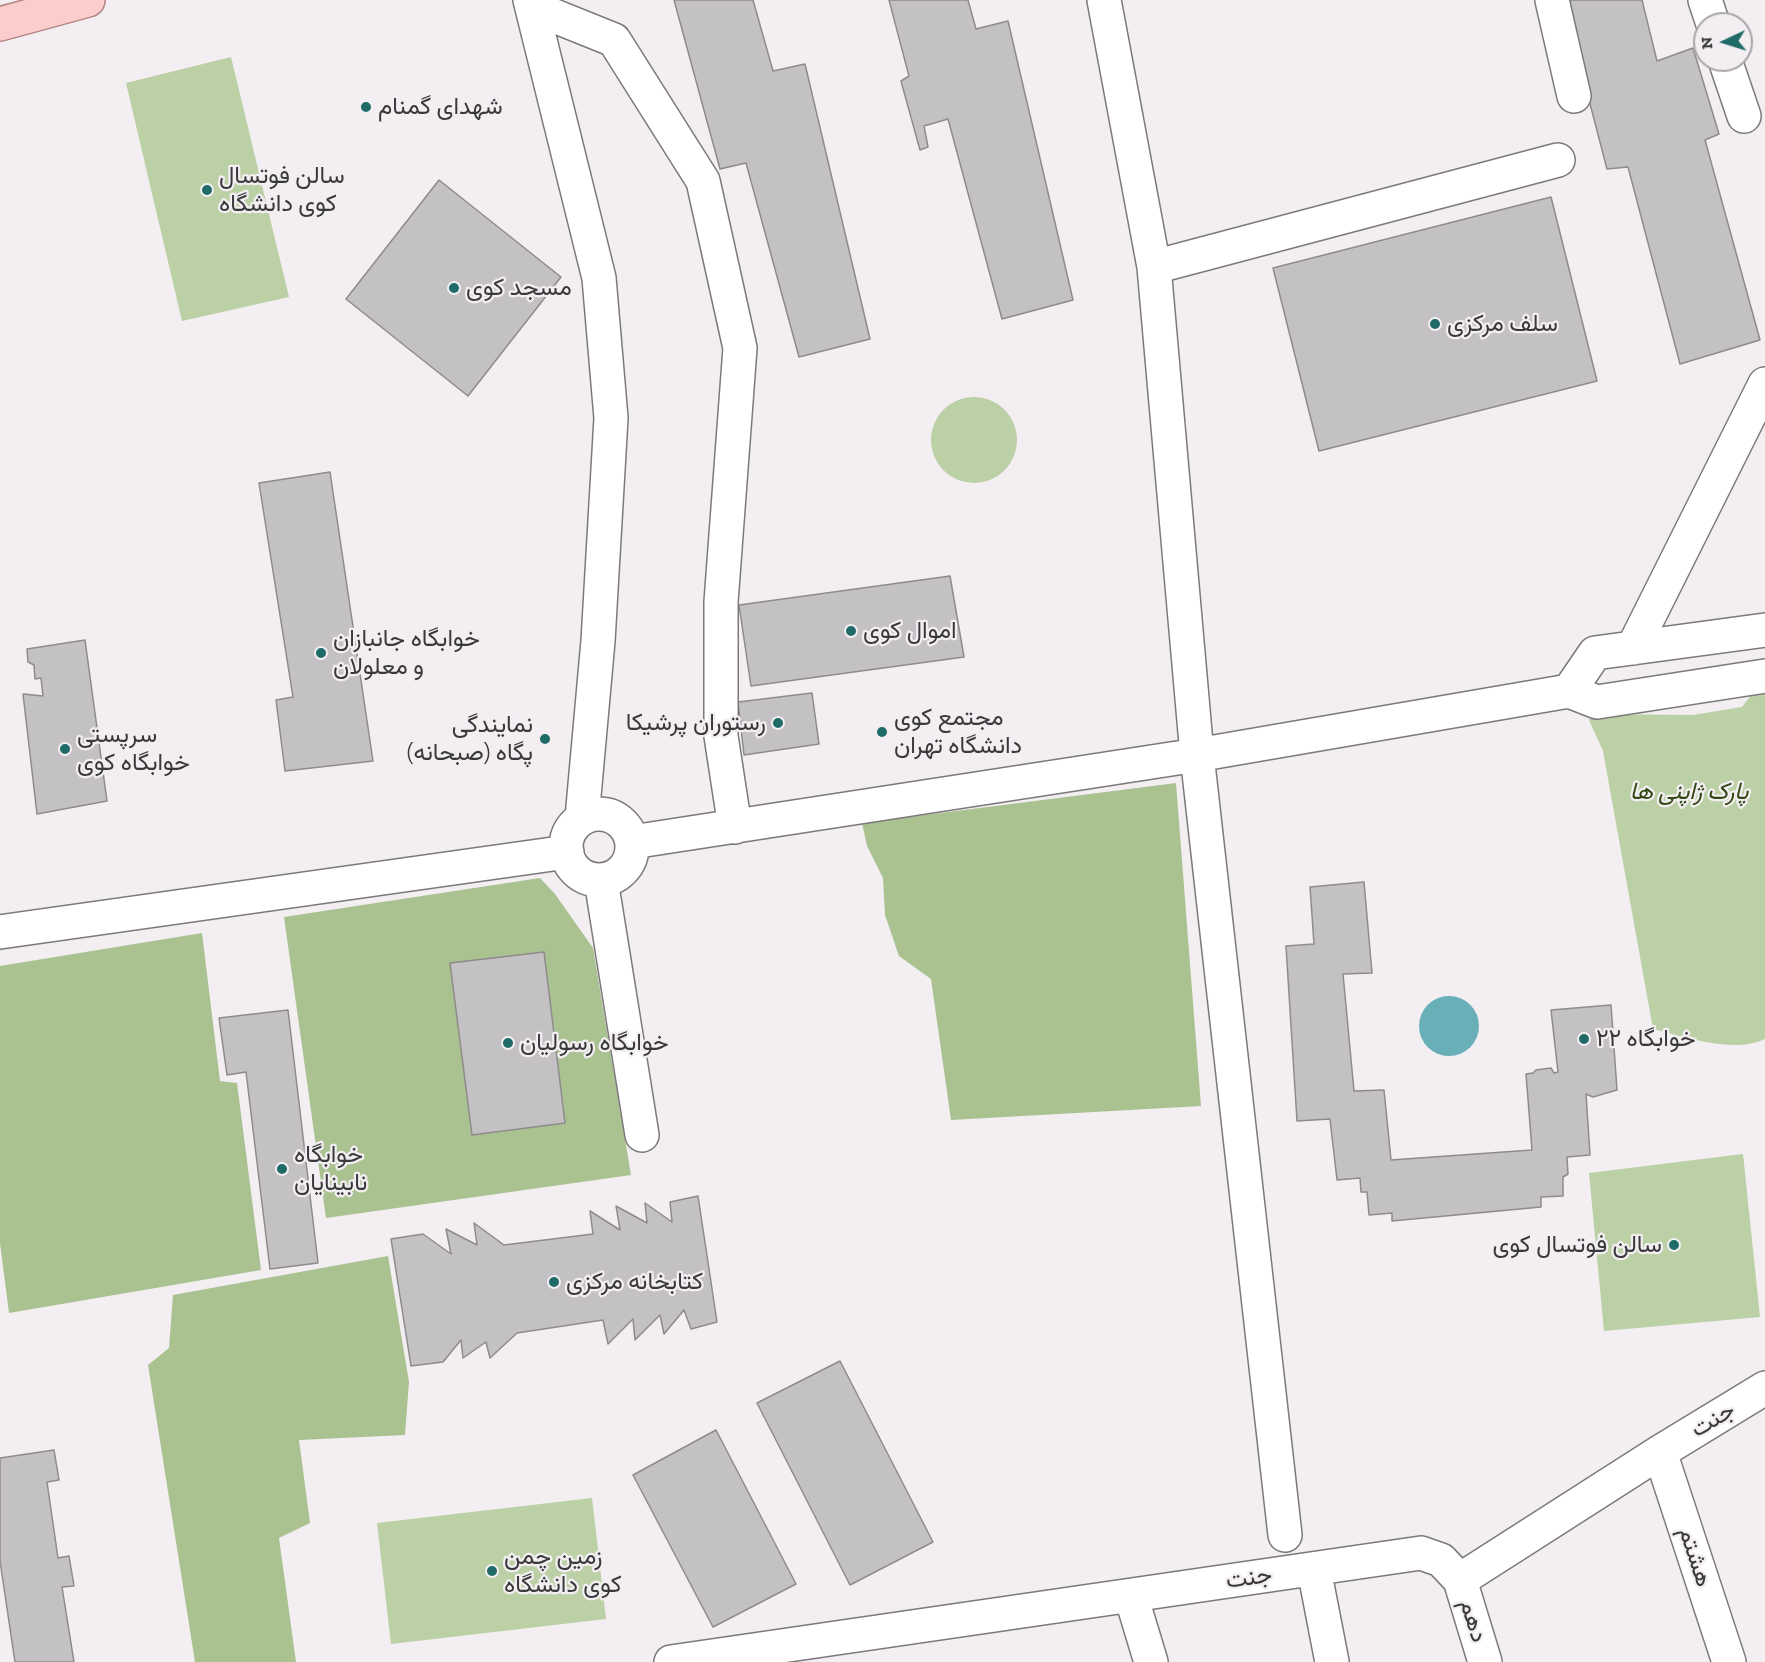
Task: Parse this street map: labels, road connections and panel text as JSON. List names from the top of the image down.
{
  "streets": {
    "street": ["جنت", "هشتم", "دهم"]
  },
  "crossings": [
    ["جنت", "هشتم"],
    ["جنت", "دهم"]
  ],
  "parks": ["پارک ژاپنی ها"],
  "places": [
    "شهدای گمنام",
    "سالن فوتسال کوی دانشگاه",
    "مسجد کوی",
    "سلف مرکزی",
    "اموال کوی",
    "خوابگاه جانبازان و معلولان",
    "رستوران پرشیکا",
    "مجتمع کوی دانشگاه تهران",
    "نمایندگی پگاه (صبحانه)",
    "سرپستی خوابگاه کوی",
    "خوابگاه ۲۲",
    "خوابگاه رسولیان",
    "خوابگاه نابینایان",
    "سالن فوتسال کوی",
    "کتابخانه مرکزی",
    "زمین چمن کوی دانشگاه"
  ],
  "north": "left"
}
